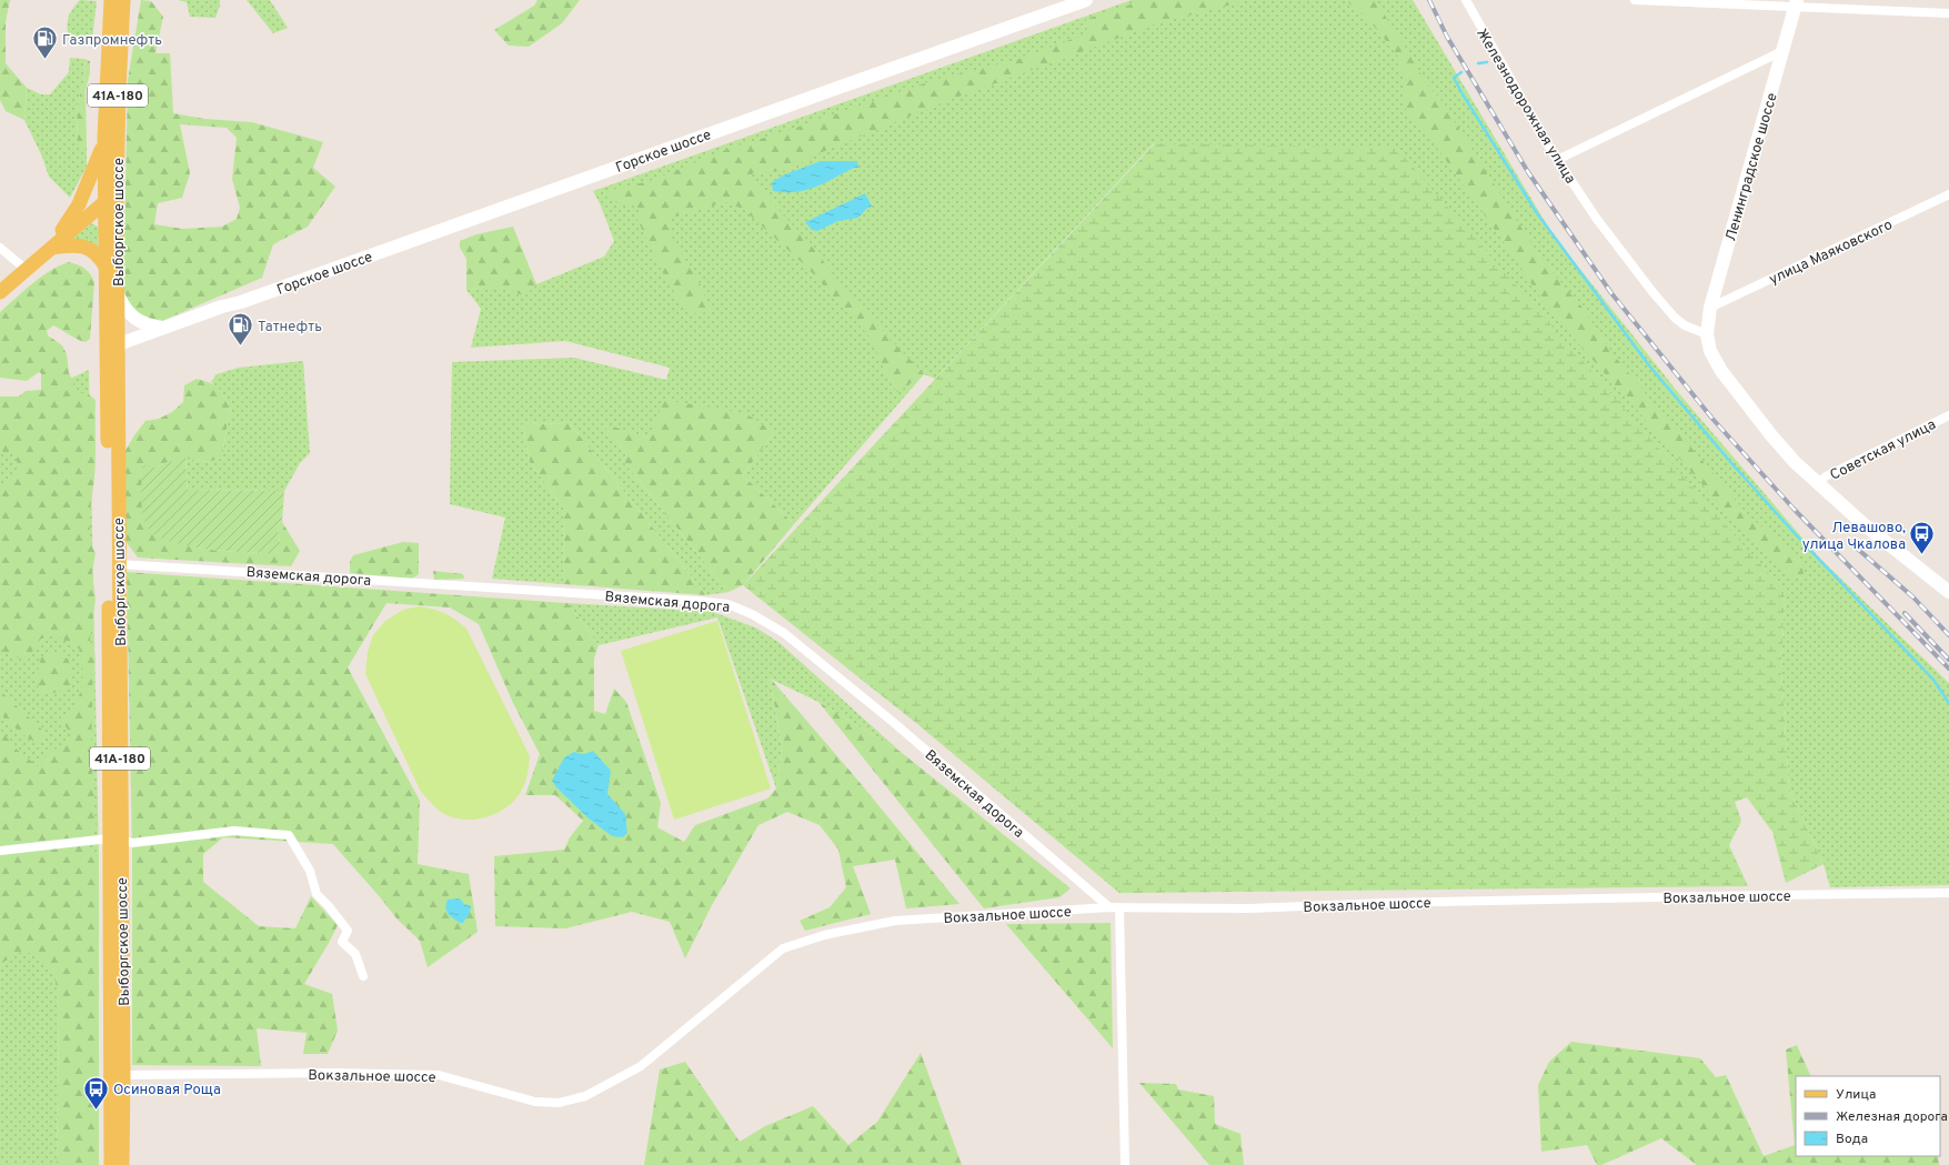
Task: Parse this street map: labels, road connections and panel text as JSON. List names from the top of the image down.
{
  "streets": {
    "main road": [
      "41А-180",
      "Горское шоссе",
      "Ленинградское шоссе",
      "Выборгское шоссе"
    ],
    "street": [
      "Железнодорожная улица",
      "улица Маяковского",
      "Советская улица",
      "Вяземская дорога",
      "Вокзальное шоссе"
    ]
  },
  "crossings": [
    ["Железнодорожная улица", "Ленинградское шоссе"],
    ["Горское шоссе", "Выборгское шоссе"],
    ["Ленинградское шоссе", "улица Маяковского"],
    ["Выборгское шоссе", "Вяземская дорога"],
    ["Выборгское шоссе", "Вокзальное шоссе"],
    ["Вяземская дорога", "Вокзальное шоссе"]
  ],
  "places": {
    "fuel station": ["Газпромнефть", "Татнефть"],
    "bus stop": ["Левашово, улица Чкалова", "Осиновая Роща"]
  },
  "legend": ["Улица", "Железная дорога", "Вода"]
}
